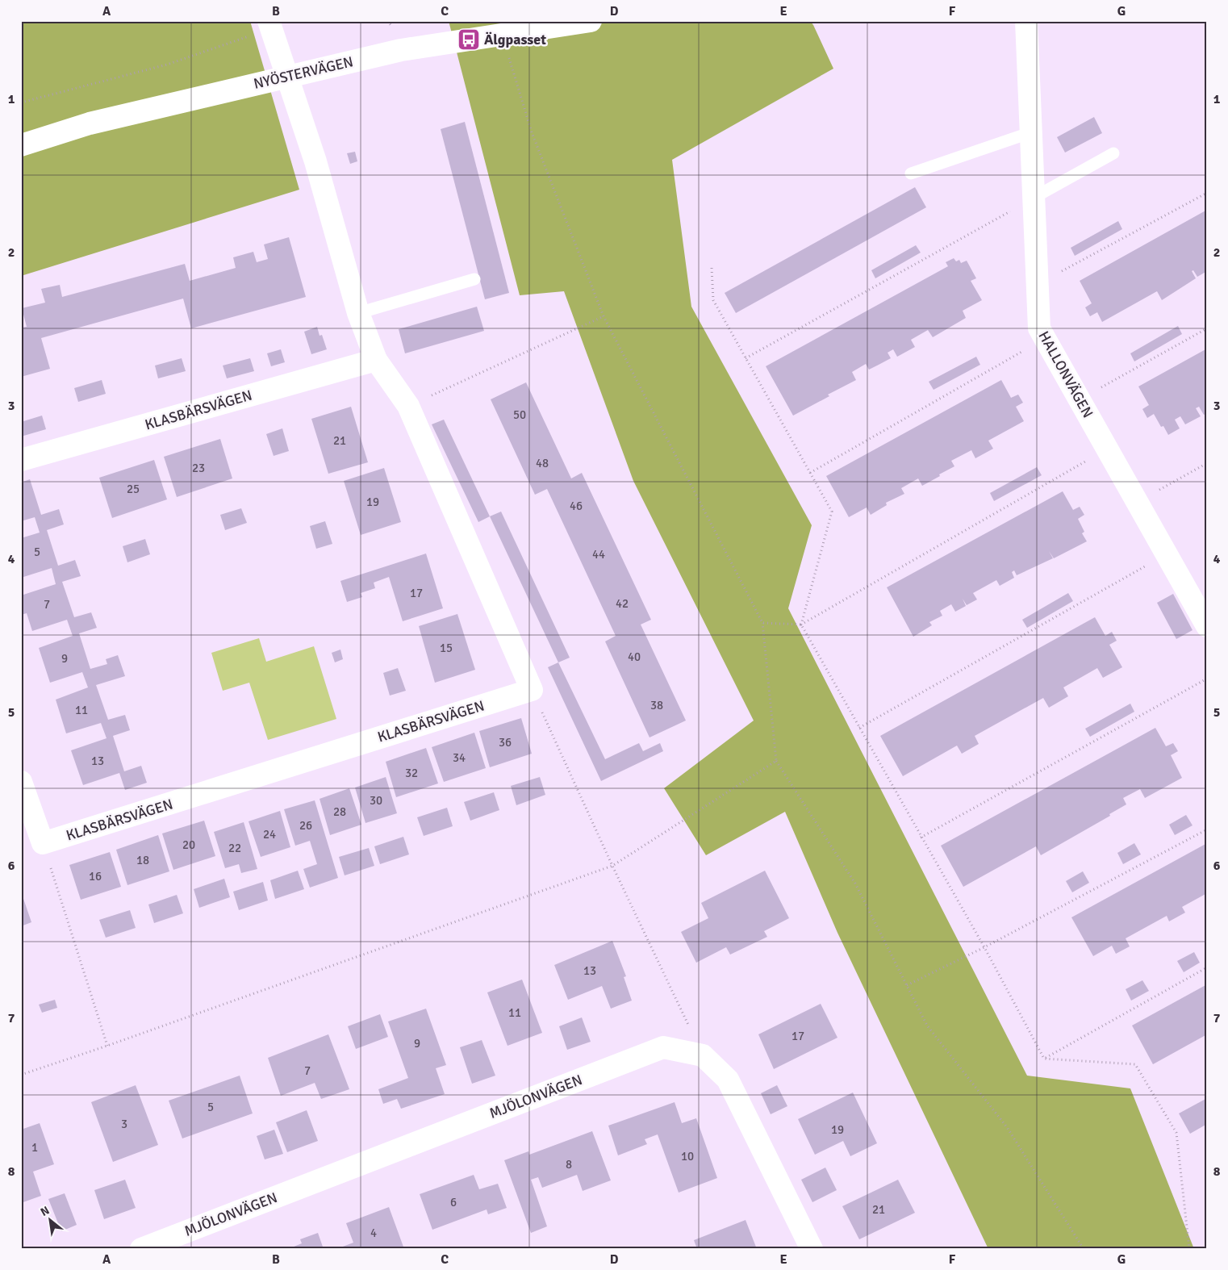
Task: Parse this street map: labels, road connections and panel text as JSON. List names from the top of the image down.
{
  "streets": {
    "street": [
      "NYÖSTERVÄGEN",
      "HALLONVÄGEN",
      "KLASBÄRSVÄGEN",
      "MJÖLONVÄGEN"
    ]
  },
  "places": {
    "bus stop": ["Älgpasset"]
  },
  "house_numbers": [
    "50",
    "21",
    "48",
    "23",
    "25",
    "19",
    "46",
    "5",
    "44",
    "17",
    "42",
    "7",
    "15",
    "40",
    "9",
    "38",
    "11",
    "36",
    "34",
    "13",
    "32",
    "30",
    "28",
    "26",
    "24",
    "20",
    "22",
    "18",
    "16",
    "13",
    "11",
    "17",
    "9",
    "7",
    "5",
    "3",
    "19",
    "1",
    "10",
    "8",
    "6",
    "21",
    "4"
  ],
  "north": "top left",
  "grid": {
    "columns": [
      "A",
      "B",
      "C",
      "D",
      "E",
      "F",
      "G"
    ],
    "rows": [
      "1",
      "2",
      "3",
      "4",
      "5",
      "6",
      "7",
      "8"
    ]
  }
}
